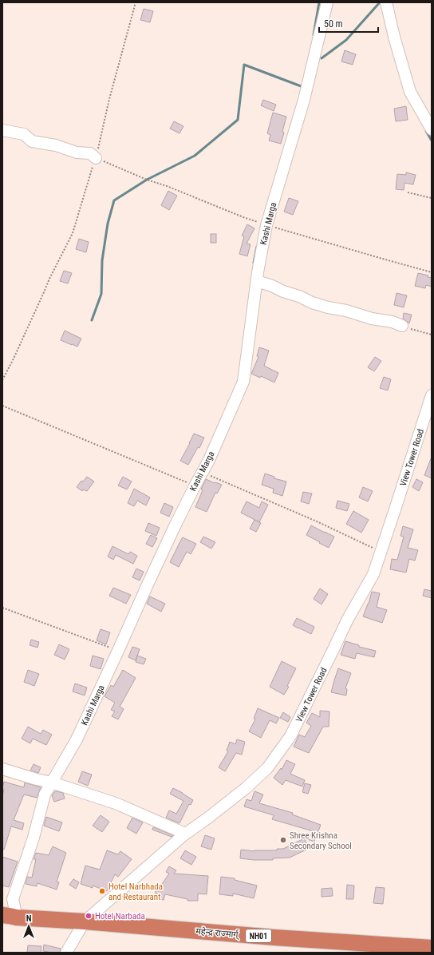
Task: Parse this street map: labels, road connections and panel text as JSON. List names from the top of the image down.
{
  "streets": {
    "highway": ["महेन्द्र राज्मार्ग्", "NH01"],
    "street": ["Kashi Marga", "View Tower Road"]
  },
  "crossings": [
    ["Kashi Marga", "महेन्द्र राज्मार्ग्"],
    ["View Tower Road", "महेन्द्र राज्मार्ग्"]
  ],
  "places": ["Shree Krishna Secondary School", "Hotel Narbhada and Restaurant", "Hotel Narbada"],
  "scale_bar": "50 m",
  "north": "top"
}
